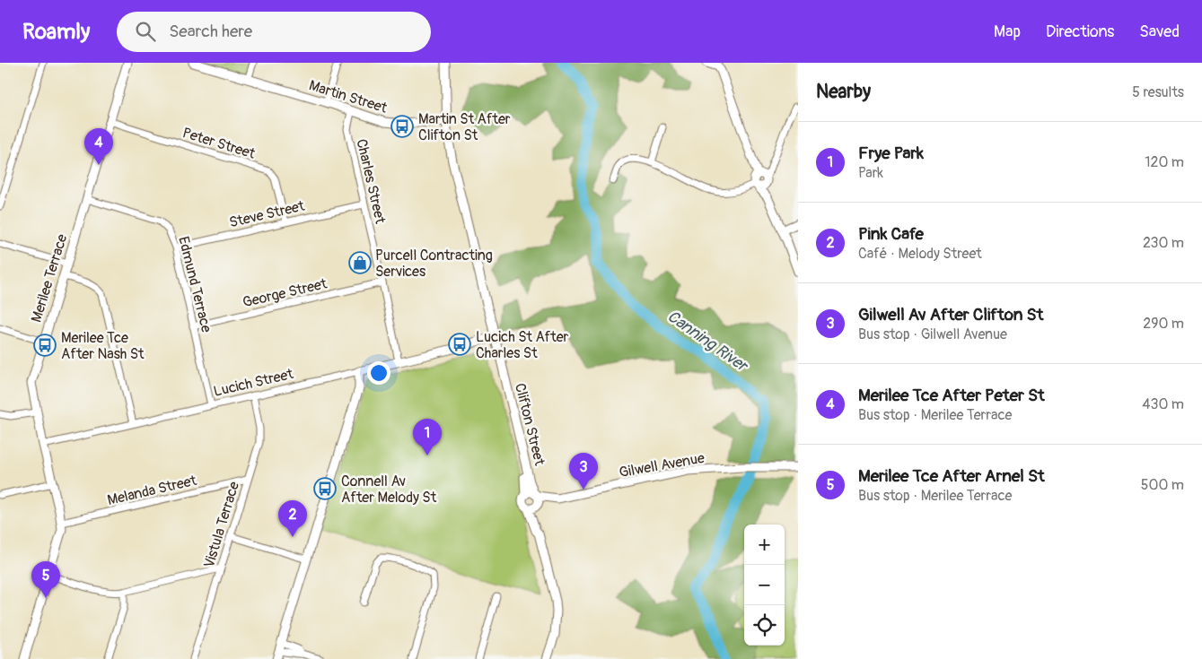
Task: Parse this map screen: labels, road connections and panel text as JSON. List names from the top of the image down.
{
  "streets": {
    "main road": [
      "Martin Street",
      "Merilee Terrace",
      "Lucich Street",
      "Clifton Street",
      "Gilwell Avenue"
    ],
    "street": [
      "Peter Street",
      "Charles Street",
      "Steve Street",
      "Edmund Terrace",
      "George Street",
      "Melanda Street",
      "Vistula Terrace"
    ]
  },
  "crossings": [
    ["Martin Street", "Charles Street"],
    ["Martin Street", "Clifton Street"],
    ["Peter Street", "Steve Street"],
    ["Peter Street", "Merilee Terrace"],
    ["Charles Street", "Steve Street"],
    ["Charles Street", "George Street"],
    ["Charles Street", "Lucich Street"],
    ["Steve Street", "Edmund Terrace"],
    ["Merilee Terrace", "Edmund Terrace"],
    ["Merilee Terrace", "Lucich Street"],
    ["Merilee Terrace", "Melanda Street"],
    ["Edmund Terrace", "George Street"],
    ["Edmund Terrace", "Lucich Street"],
    ["Lucich Street", "Clifton Street"],
    ["Lucich Street", "Vistula Terrace"],
    ["Clifton Street", "Gilwell Avenue"],
    ["Melanda Street", "Vistula Terrace"]
  ],
  "water": ["Canning River"],
  "places": {
    "bus stop": [
      "Martin St After Clifton St",
      "Lucich St After Charles St",
      "Merilee Tce After Nash St",
      "Connell Av After Melody St"
    ],
    "shop": ["Purcell Contracting Services"]
  },
  "page": {
    "header": "Roamly",
    "search": "Search here",
    "nav": ["Map", "Directions", "Saved"],
    "heading": ["Nearby", "5 results"],
    "list": [
      {
        "mark": "1",
        "name": "Frye Park",
        "note": "Park",
        "value": "120 m"
      },
      {
        "mark": "2",
        "name": "Pink Cafe",
        "note": "Café · Melody Street",
        "value": "230 m"
      },
      {
        "mark": "3",
        "name": "Gilwell Av After Clifton St",
        "note": "Bus stop · Gilwell Avenue",
        "value": "290 m"
      },
      {
        "mark": "4",
        "name": "Merilee Tce After Peter St",
        "note": "Bus stop · Merilee Terrace",
        "value": "430 m"
      },
      {
        "mark": "5",
        "name": "Merilee Tce After Arnel St",
        "note": "Bus stop · Merilee Terrace",
        "value": "500 m"
      }
    ],
    "pins": [
      "4",
      "1",
      "3",
      "2",
      "5"
    ],
    "map_buttons": ["+", "−"]
  }
}
